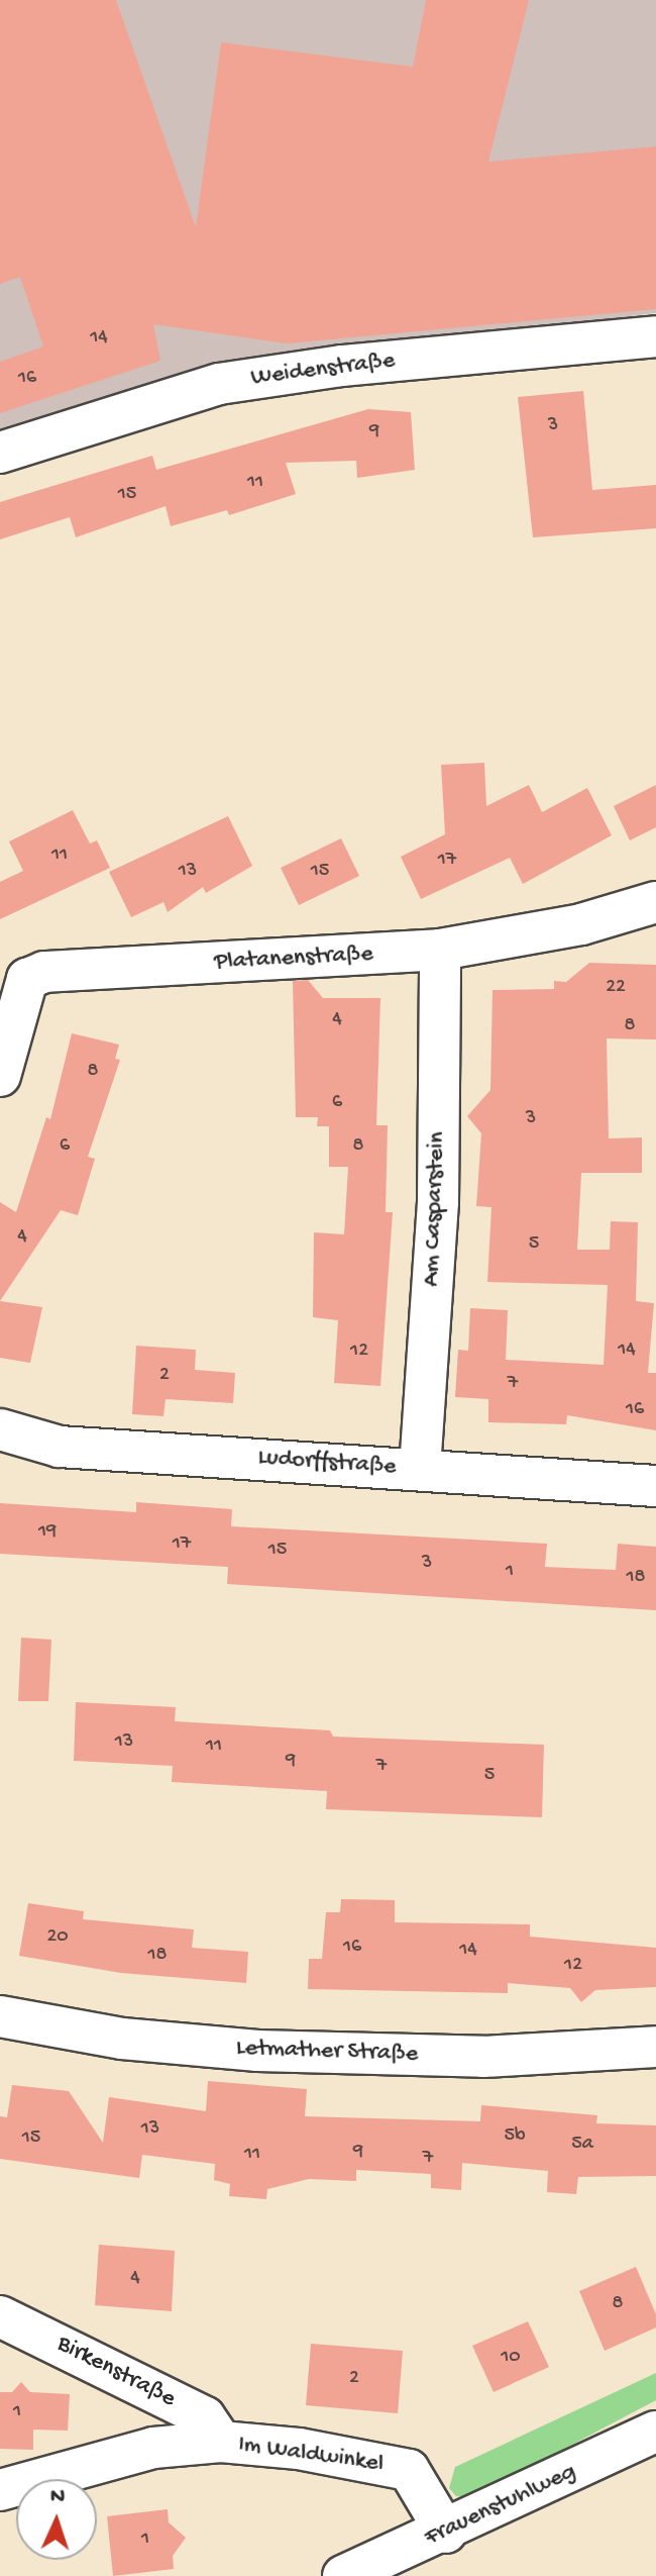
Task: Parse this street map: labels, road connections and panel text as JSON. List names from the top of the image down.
{
  "streets": {
    "street": [
      "Weidenstraße",
      "Platanenstraße",
      "Am Casparstein",
      "Ludorffstraße",
      "Letmather Straße",
      "Birkenstraße",
      "Im Waldwinkel",
      "Frauenstuhlweg"
    ]
  },
  "crossings": [
    ["Platanenstraße", "Am Casparstein"],
    ["Am Casparstein", "Ludorffstraße"],
    ["Birkenstraße", "Im Waldwinkel"],
    ["Im Waldwinkel", "Frauenstuhlweg"]
  ],
  "house_numbers": [
    "14",
    "16",
    "3",
    "9",
    "11",
    "15",
    "11",
    "17",
    "13",
    "15",
    "22",
    "4",
    "8",
    "8",
    "6",
    "3",
    "6",
    "8",
    "4",
    "5",
    "14",
    "12",
    "2",
    "7",
    "16",
    "19",
    "17",
    "15",
    "3",
    "1",
    "18",
    "13",
    "11",
    "9",
    "7",
    "5",
    "20",
    "16",
    "14",
    "18",
    "12",
    "13",
    "5b",
    "15",
    "5a",
    "9",
    "11",
    "7",
    "4",
    "8",
    "10",
    "2",
    "1",
    "1"
  ],
  "north": "top"
}
